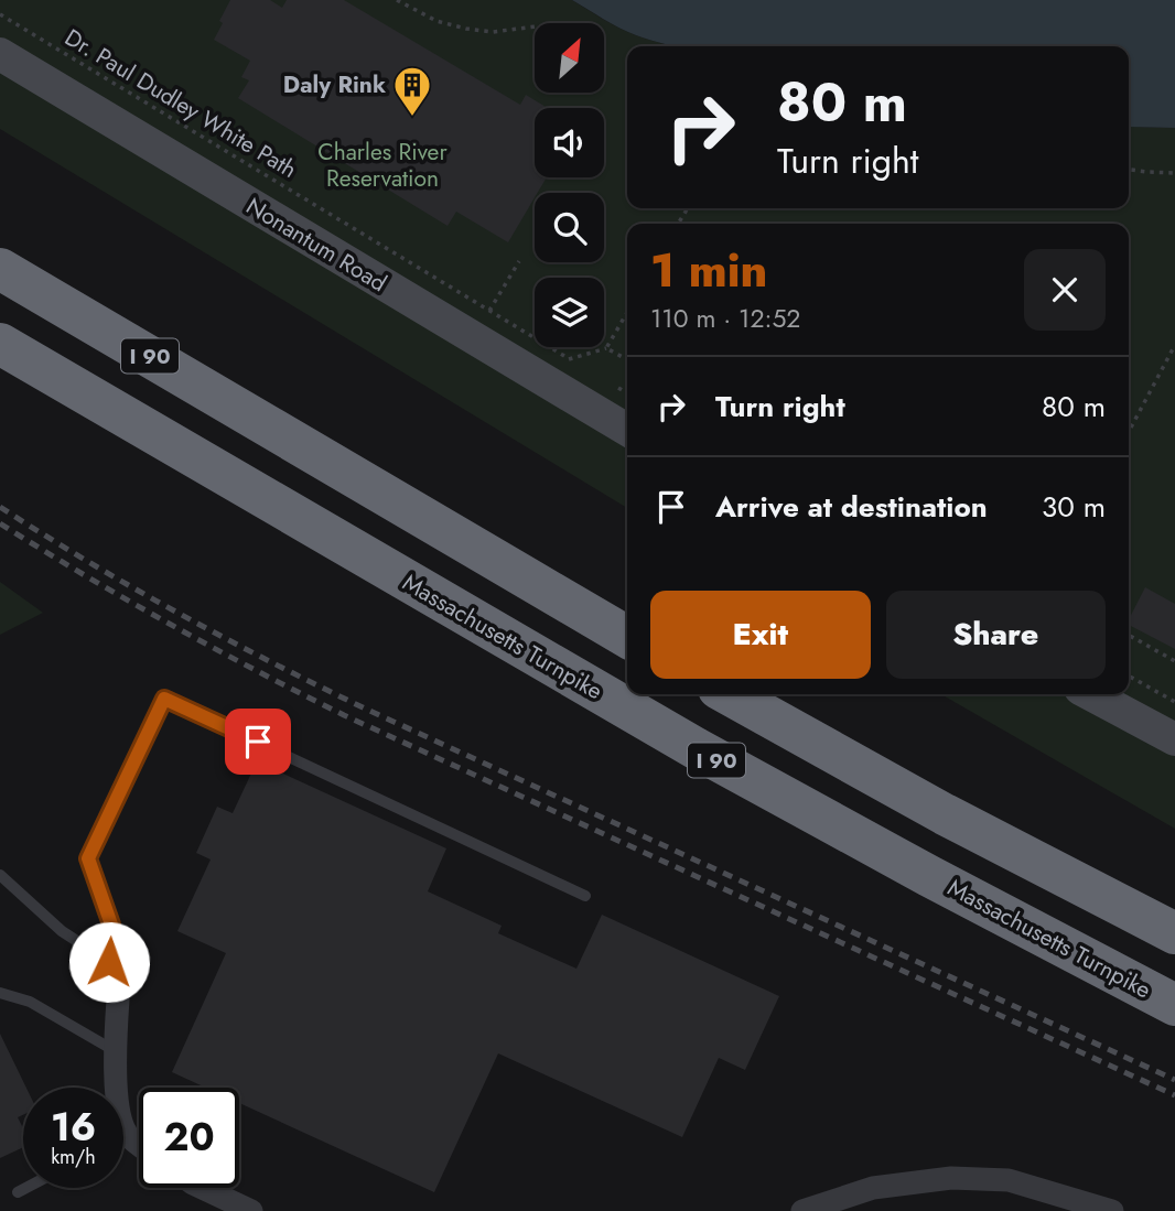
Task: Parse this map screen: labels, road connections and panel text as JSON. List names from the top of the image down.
{
  "streets": {
    "highway": ["I 90", "Massachusetts Turnpike"],
    "main road": ["Nonantum Road"],
    "path": ["Dr. Paul Dudley White Path"]
  },
  "parks": ["Charles River Reservation"],
  "places": {
    "building": ["Daly Rink"]
  },
  "north": "top right",
  "page": {
    "turn": ["80 m", "Turn right"],
    "heading": ["1 min", "110 m · 12:52"],
    "list": [
      {
        "name": "Turn right",
        "value": "80 m"
      },
      {
        "name": "Arrive at destination",
        "value": "30 m"
      }
    ],
    "buttons": ["Exit", "Share"],
    "speed": "16 km/h",
    "limit": "20"
  }
}
